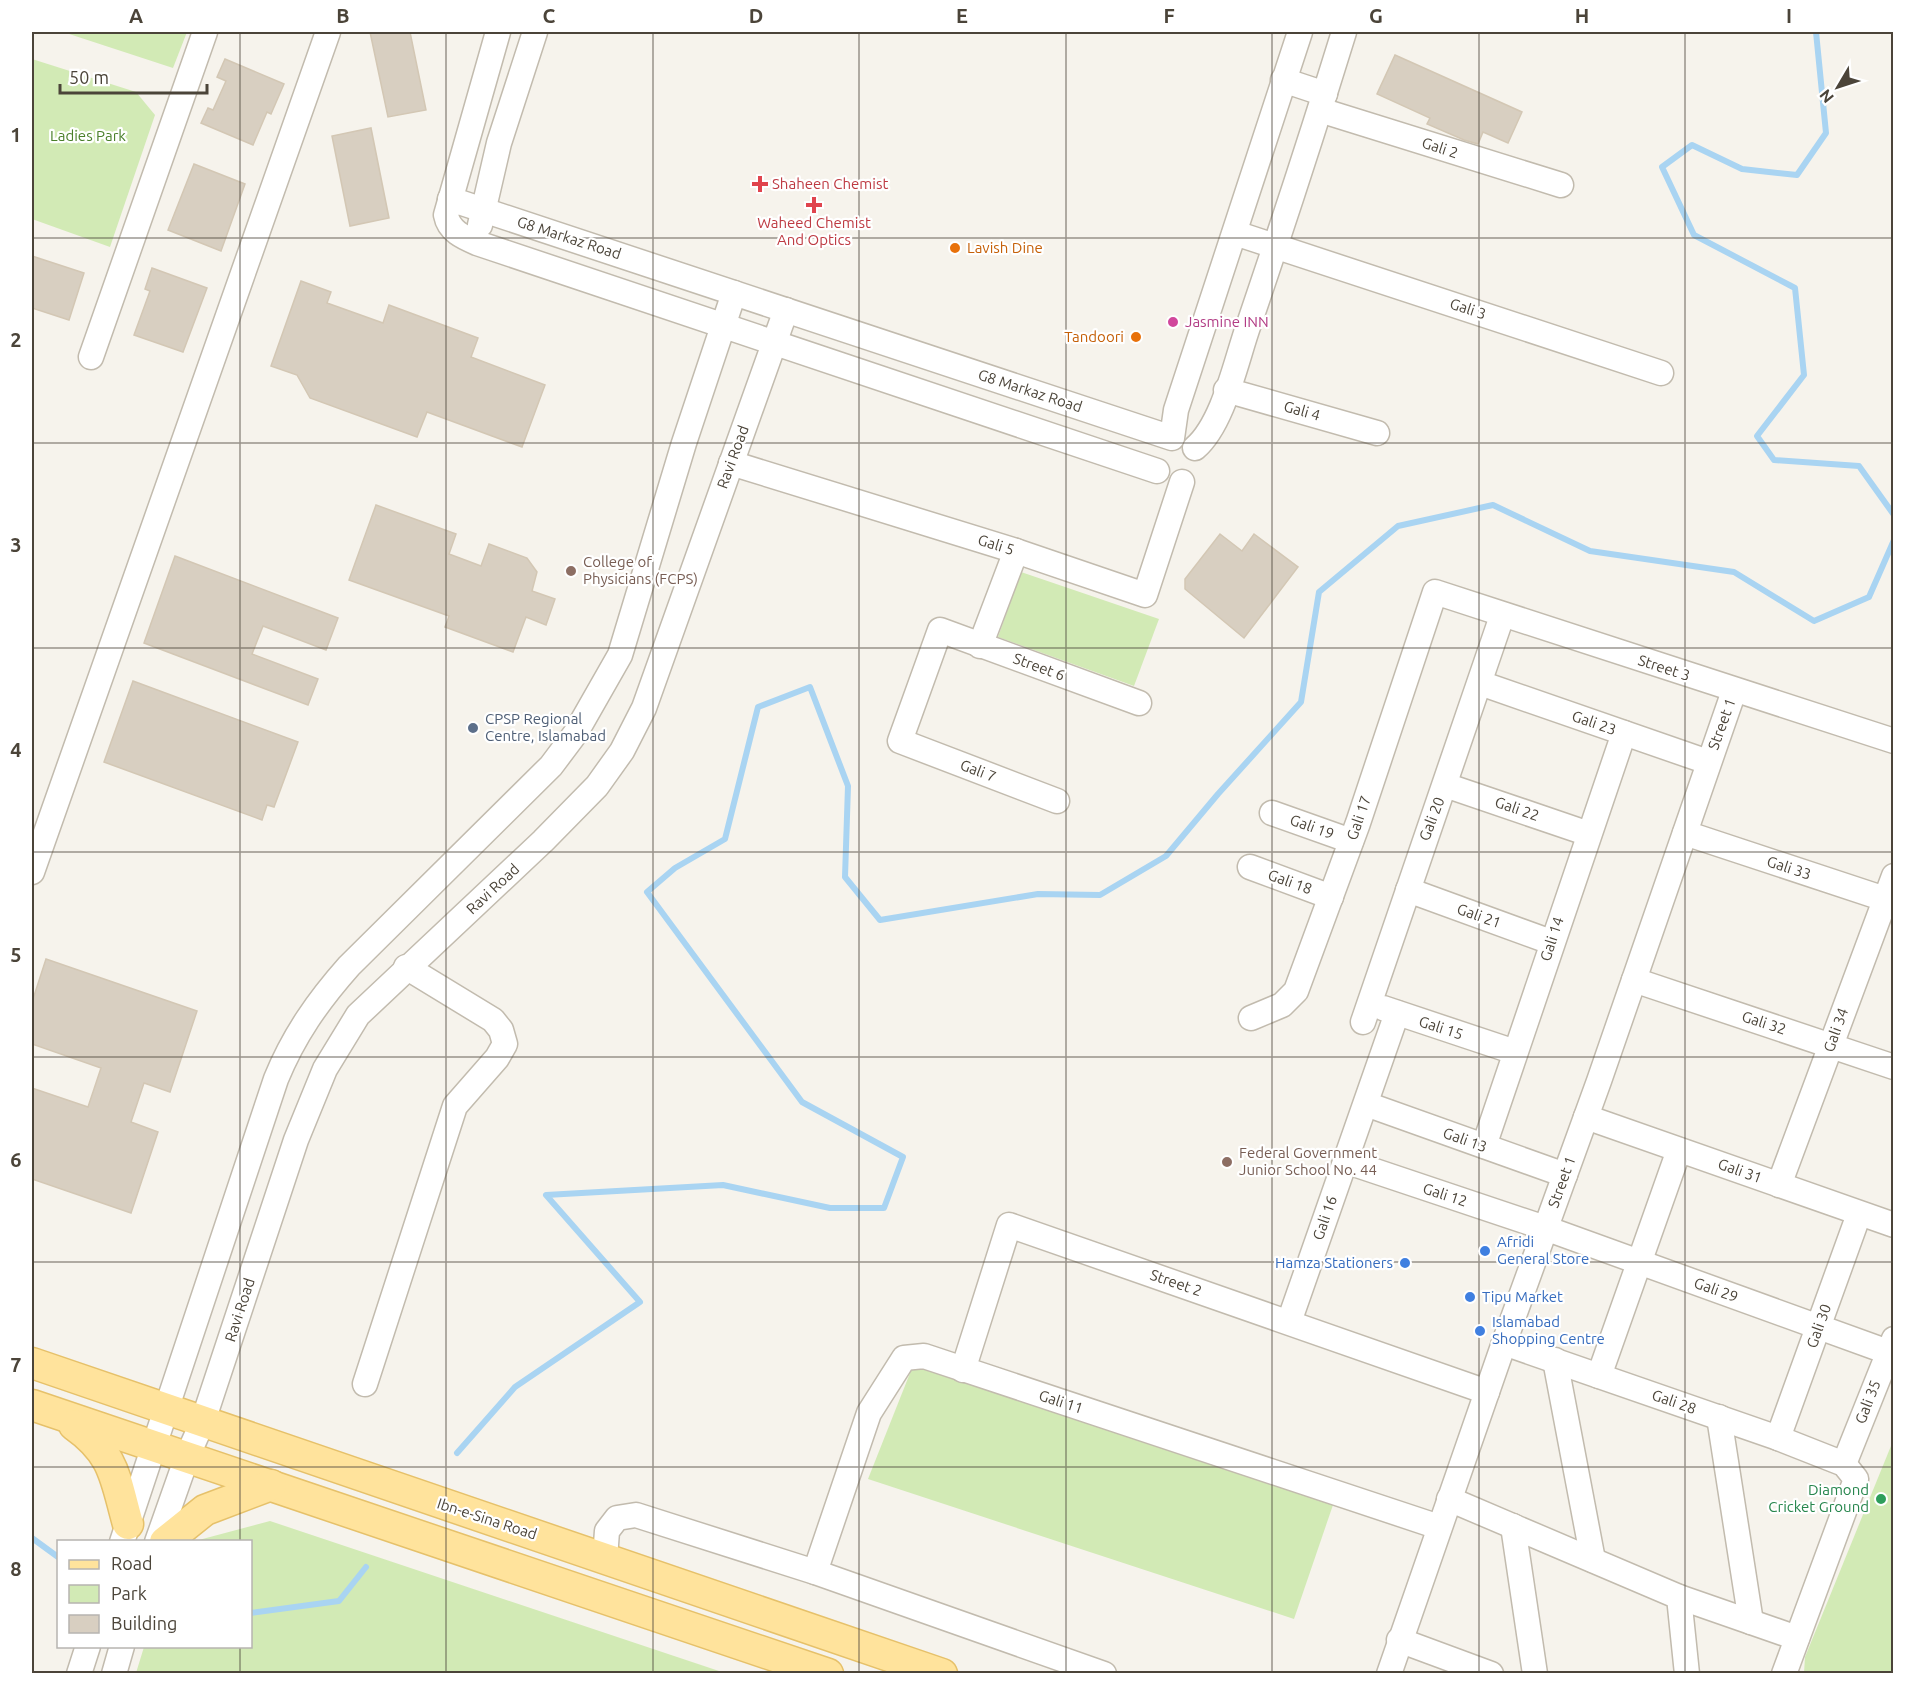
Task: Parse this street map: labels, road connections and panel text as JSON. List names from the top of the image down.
{
  "streets": {
    "main road": ["Ibn-e-Sina Road"],
    "street": [
      "Gali 2",
      "G8 Markaz Road",
      "Gali 3",
      "Gali 4",
      "Ravi Road",
      "Gali 5",
      "Street 6",
      "Street 3",
      "Gali 23",
      "Street 1",
      "Gali 7",
      "Gali 22",
      "Gali 17",
      "Gali 20",
      "Gali 19",
      "Gali 33",
      "Gali 18",
      "Gali 21",
      "Gali 14",
      "Gali 32",
      "Gali 15",
      "Gali 34",
      "Gali 13",
      "Gali 31",
      "Gali 12",
      "Gali 16",
      "Street 2",
      "Gali 29",
      "Gali 30",
      "Gali 11",
      "Gali 28",
      "Gali 35"
    ]
  },
  "crossings": [
    ["G8 Markaz Road", "Ravi Road"],
    ["G8 Markaz Road", "Gali 5"],
    ["Ravi Road", "Gali 5"],
    ["Ravi Road", "Ibn-e-Sina Road"],
    ["Street 6", "Gali 7"],
    ["Street 3", "Street 1"],
    ["Street 3", "Gali 17"],
    ["Street 3", "Gali 20"],
    ["Gali 23", "Street 1"],
    ["Gali 23", "Gali 20"],
    ["Gali 23", "Gali 14"],
    ["Street 1", "Gali 33"],
    ["Street 1", "Gali 32"],
    ["Street 1", "Gali 13"],
    ["Street 1", "Gali 31"],
    ["Street 1", "Gali 12"],
    ["Street 1", "Street 2"],
    ["Street 1", "Gali 29"],
    ["Street 1", "Gali 11"],
    ["Street 1", "Gali 28"],
    ["Gali 22", "Gali 20"],
    ["Gali 22", "Gali 14"],
    ["Gali 17", "Gali 19"],
    ["Gali 17", "Gali 18"],
    ["Gali 20", "Gali 21"],
    ["Gali 20", "Gali 15"],
    ["Gali 33", "Gali 34"],
    ["Gali 21", "Gali 14"],
    ["Gali 14", "Gali 15"],
    ["Gali 14", "Gali 13"],
    ["Gali 32", "Gali 34"],
    ["Gali 15", "Gali 16"],
    ["Gali 34", "Gali 31"],
    ["Gali 13", "Gali 16"],
    ["Gali 31", "Gali 30"],
    ["Gali 12", "Gali 16"],
    ["Gali 12", "Gali 29"],
    ["Gali 16", "Street 2"],
    ["Street 2", "Gali 11"],
    ["Gali 29", "Gali 30"],
    ["Gali 29", "Gali 35"],
    ["Gali 30", "Gali 28"],
    ["Gali 28", "Gali 35"]
  ],
  "parks": ["Ladies Park"],
  "places": {
    "health": ["Shaheen Chemist", "Waheed Chemist And Optics"],
    "other": [
      "Lavish Dine",
      "Jasmine INN",
      "Tandoori",
      "College of Physicians (FCPS)",
      "CPSP Regional Centre, Islamabad",
      "Federal Government Junior School No. 44",
      "Afridi General Store",
      "Hamza Stationers",
      "Tipu Market",
      "Islamabad Shopping Centre",
      "Diamond Cricket Ground"
    ]
  },
  "legend": ["Road", "Park", "Building"],
  "scale_bar": "50 m",
  "north": "bottom left",
  "grid": {
    "columns": [
      "A",
      "B",
      "C",
      "D",
      "E",
      "F",
      "G",
      "H",
      "I"
    ],
    "rows": [
      "1",
      "2",
      "3",
      "4",
      "5",
      "6",
      "7",
      "8"
    ]
  }
}
